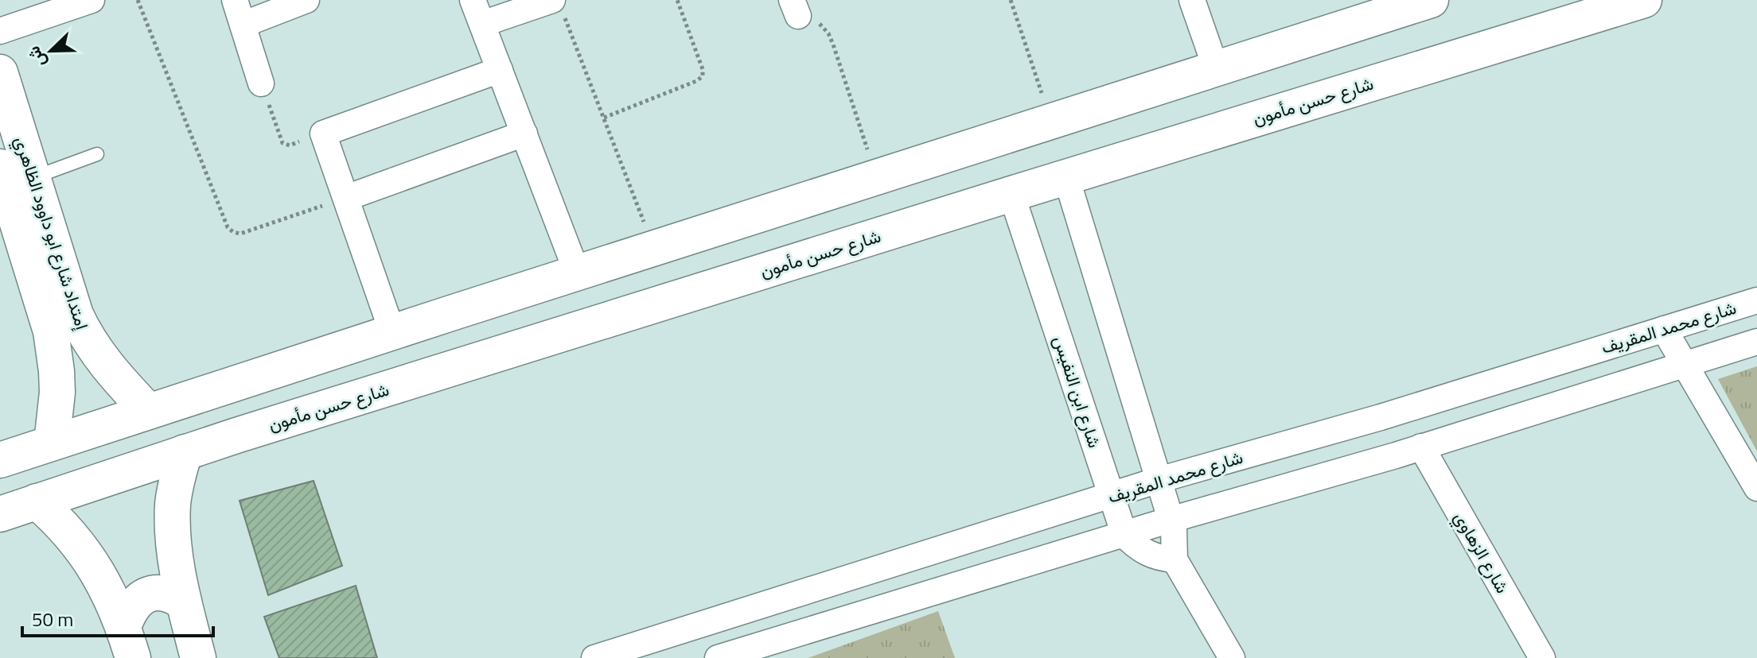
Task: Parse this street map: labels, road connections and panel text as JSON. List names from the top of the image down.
{
  "streets": {
    "main road": ["شارع حسن مأمون", "إمتداد شارع ابو داوود الظاهري"],
    "street": ["شارع محمد المقريف", "شارع ابن النفيس", "شارع الزهاوي"]
  },
  "crossings": [
    ["شارع حسن مأمون", "شارع ابن النفيس"],
    ["شارع محمد المقريف", "شارع ابن النفيس"],
    ["شارع محمد المقريف", "شارع الزهاوي"]
  ],
  "scale_bar": "50 m",
  "north": "bottom left"
}
